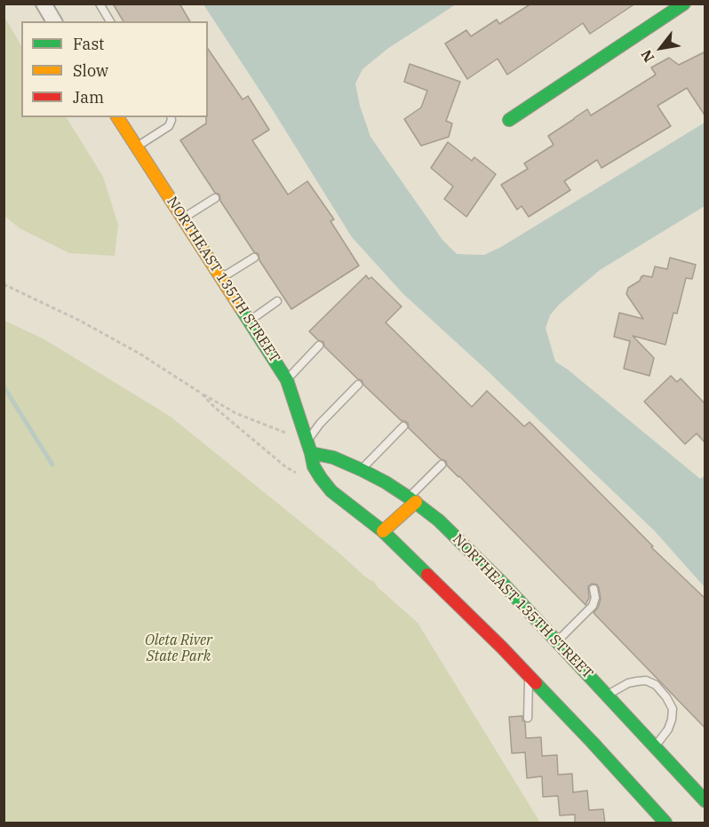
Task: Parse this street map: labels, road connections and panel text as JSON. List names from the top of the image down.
{
  "streets": {
    "street": ["NORTHEAST 135TH STREET"]
  },
  "parks": ["Oleta River State Park"],
  "legend": ["Fast", "Slow", "Jam"],
  "north": "bottom left"
}
